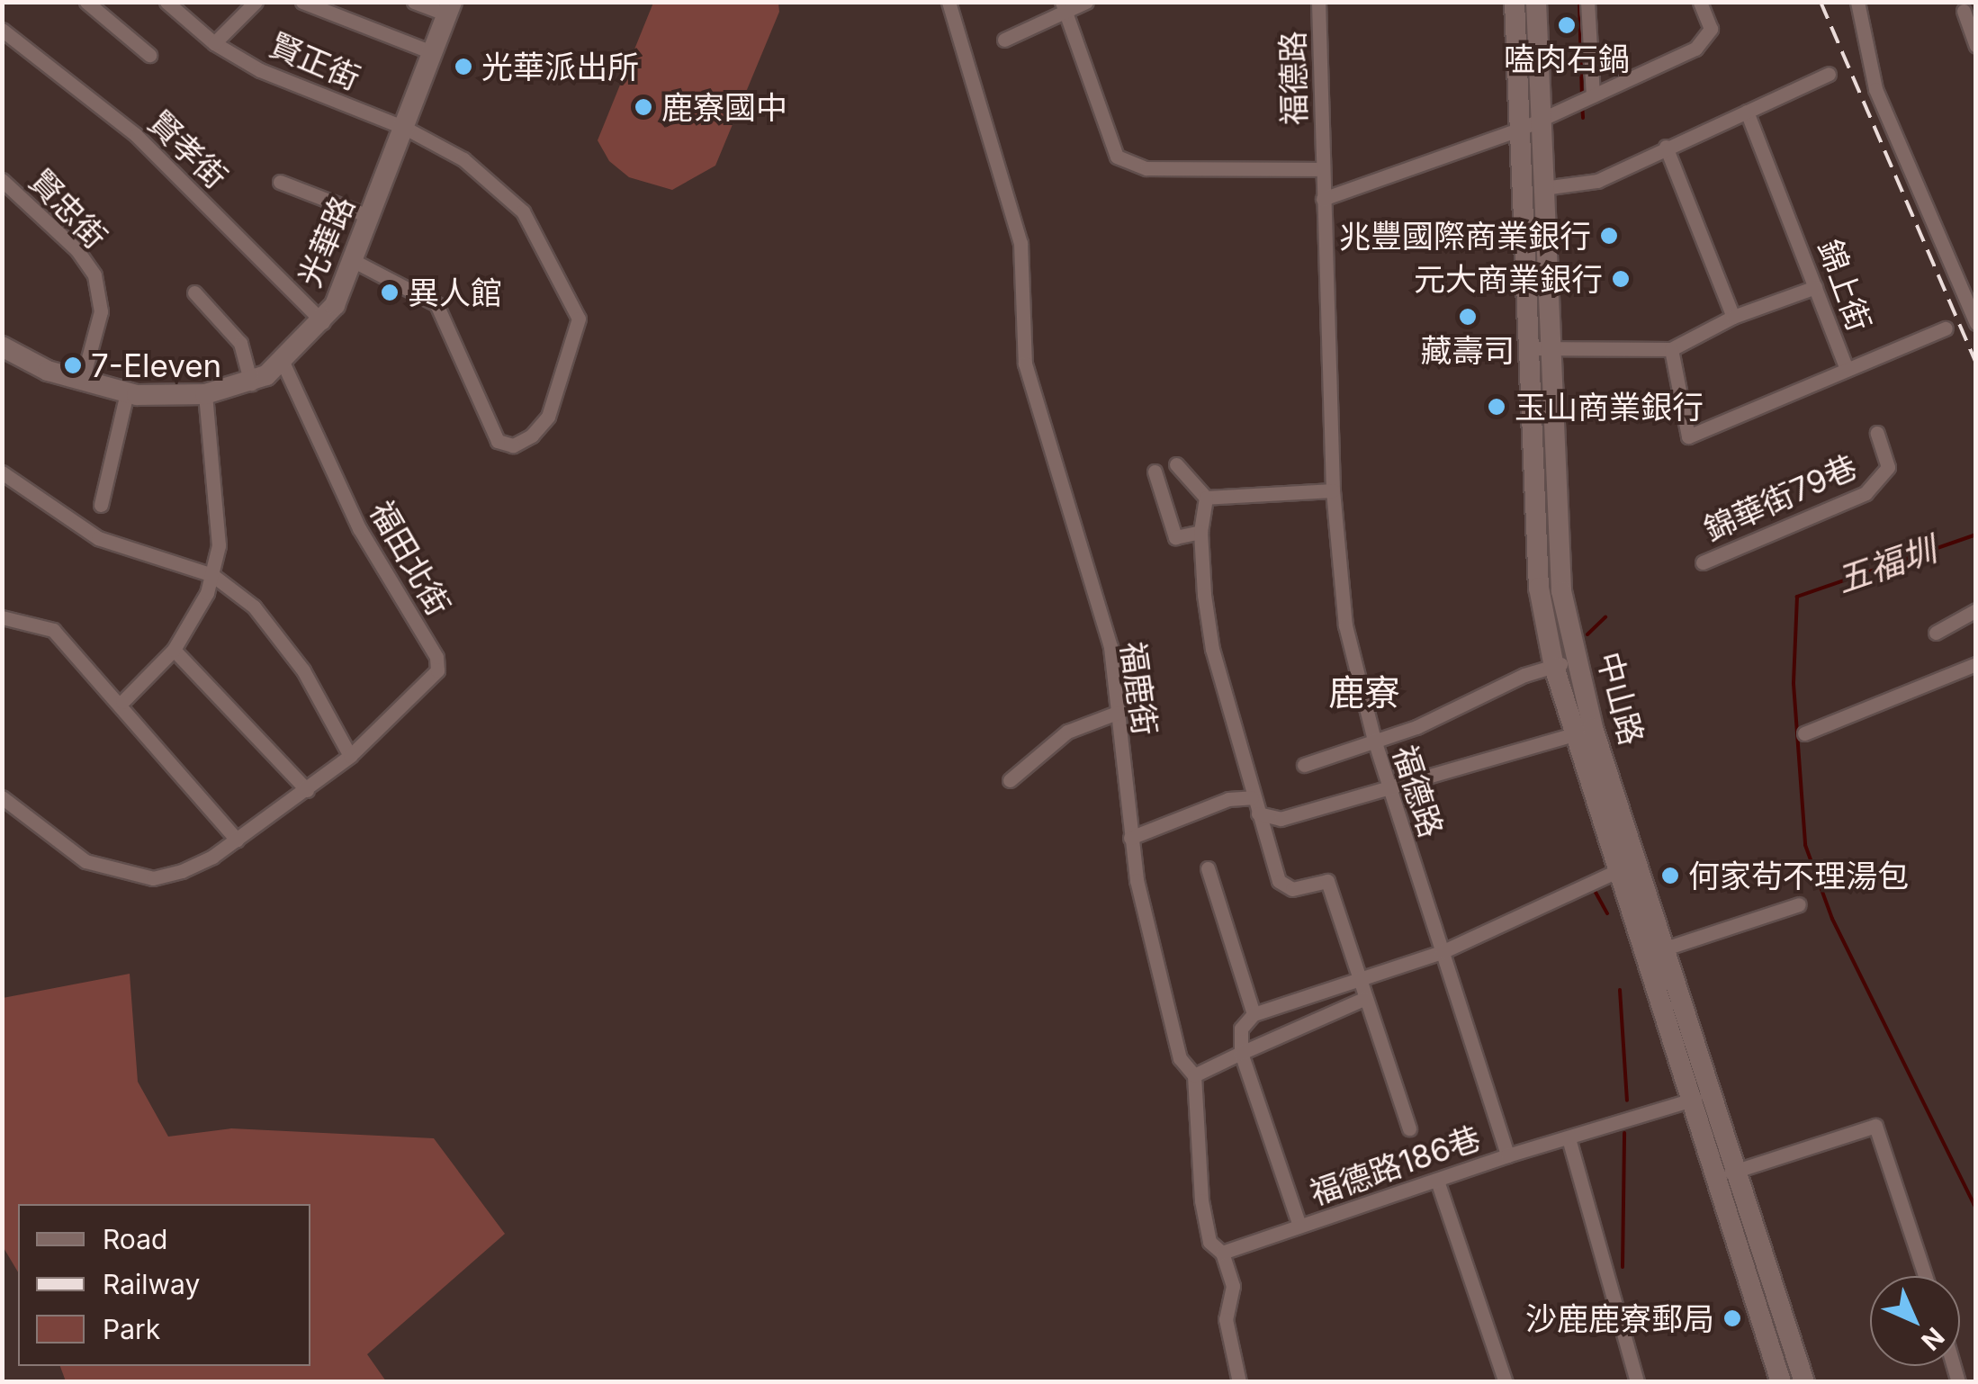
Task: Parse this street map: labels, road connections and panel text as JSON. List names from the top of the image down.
{
  "streets": {
    "street": [
      "賢正街",
      "福德路",
      "賢孝街",
      "賢忠街",
      "光華路",
      "錦上街",
      "錦華街79巷",
      "福田北街",
      "福鹿街",
      "中山路",
      "福德路186巷"
    ]
  },
  "crossings": [
    ["賢正街", "光華路"],
    ["福德路", "福德路186巷"],
    ["賢孝街", "光華路"],
    ["賢忠街", "光華路"],
    ["光華路", "福田北街"],
    ["福鹿街", "福德路186巷"]
  ],
  "districts": ["鹿寮"],
  "water": ["五福圳"],
  "places": [
    "嗑肉石鍋",
    "光華派出所",
    "鹿寮國中",
    "兆豐國際商業銀行",
    "元大商業銀行",
    "異人館",
    "藏壽司",
    "7-Eleven",
    "玉山商業銀行",
    "何家茍不理湯包",
    "沙鹿鹿寮郵局"
  ],
  "legend": ["Road", "Railway", "Park"],
  "north": "bottom right"
}
